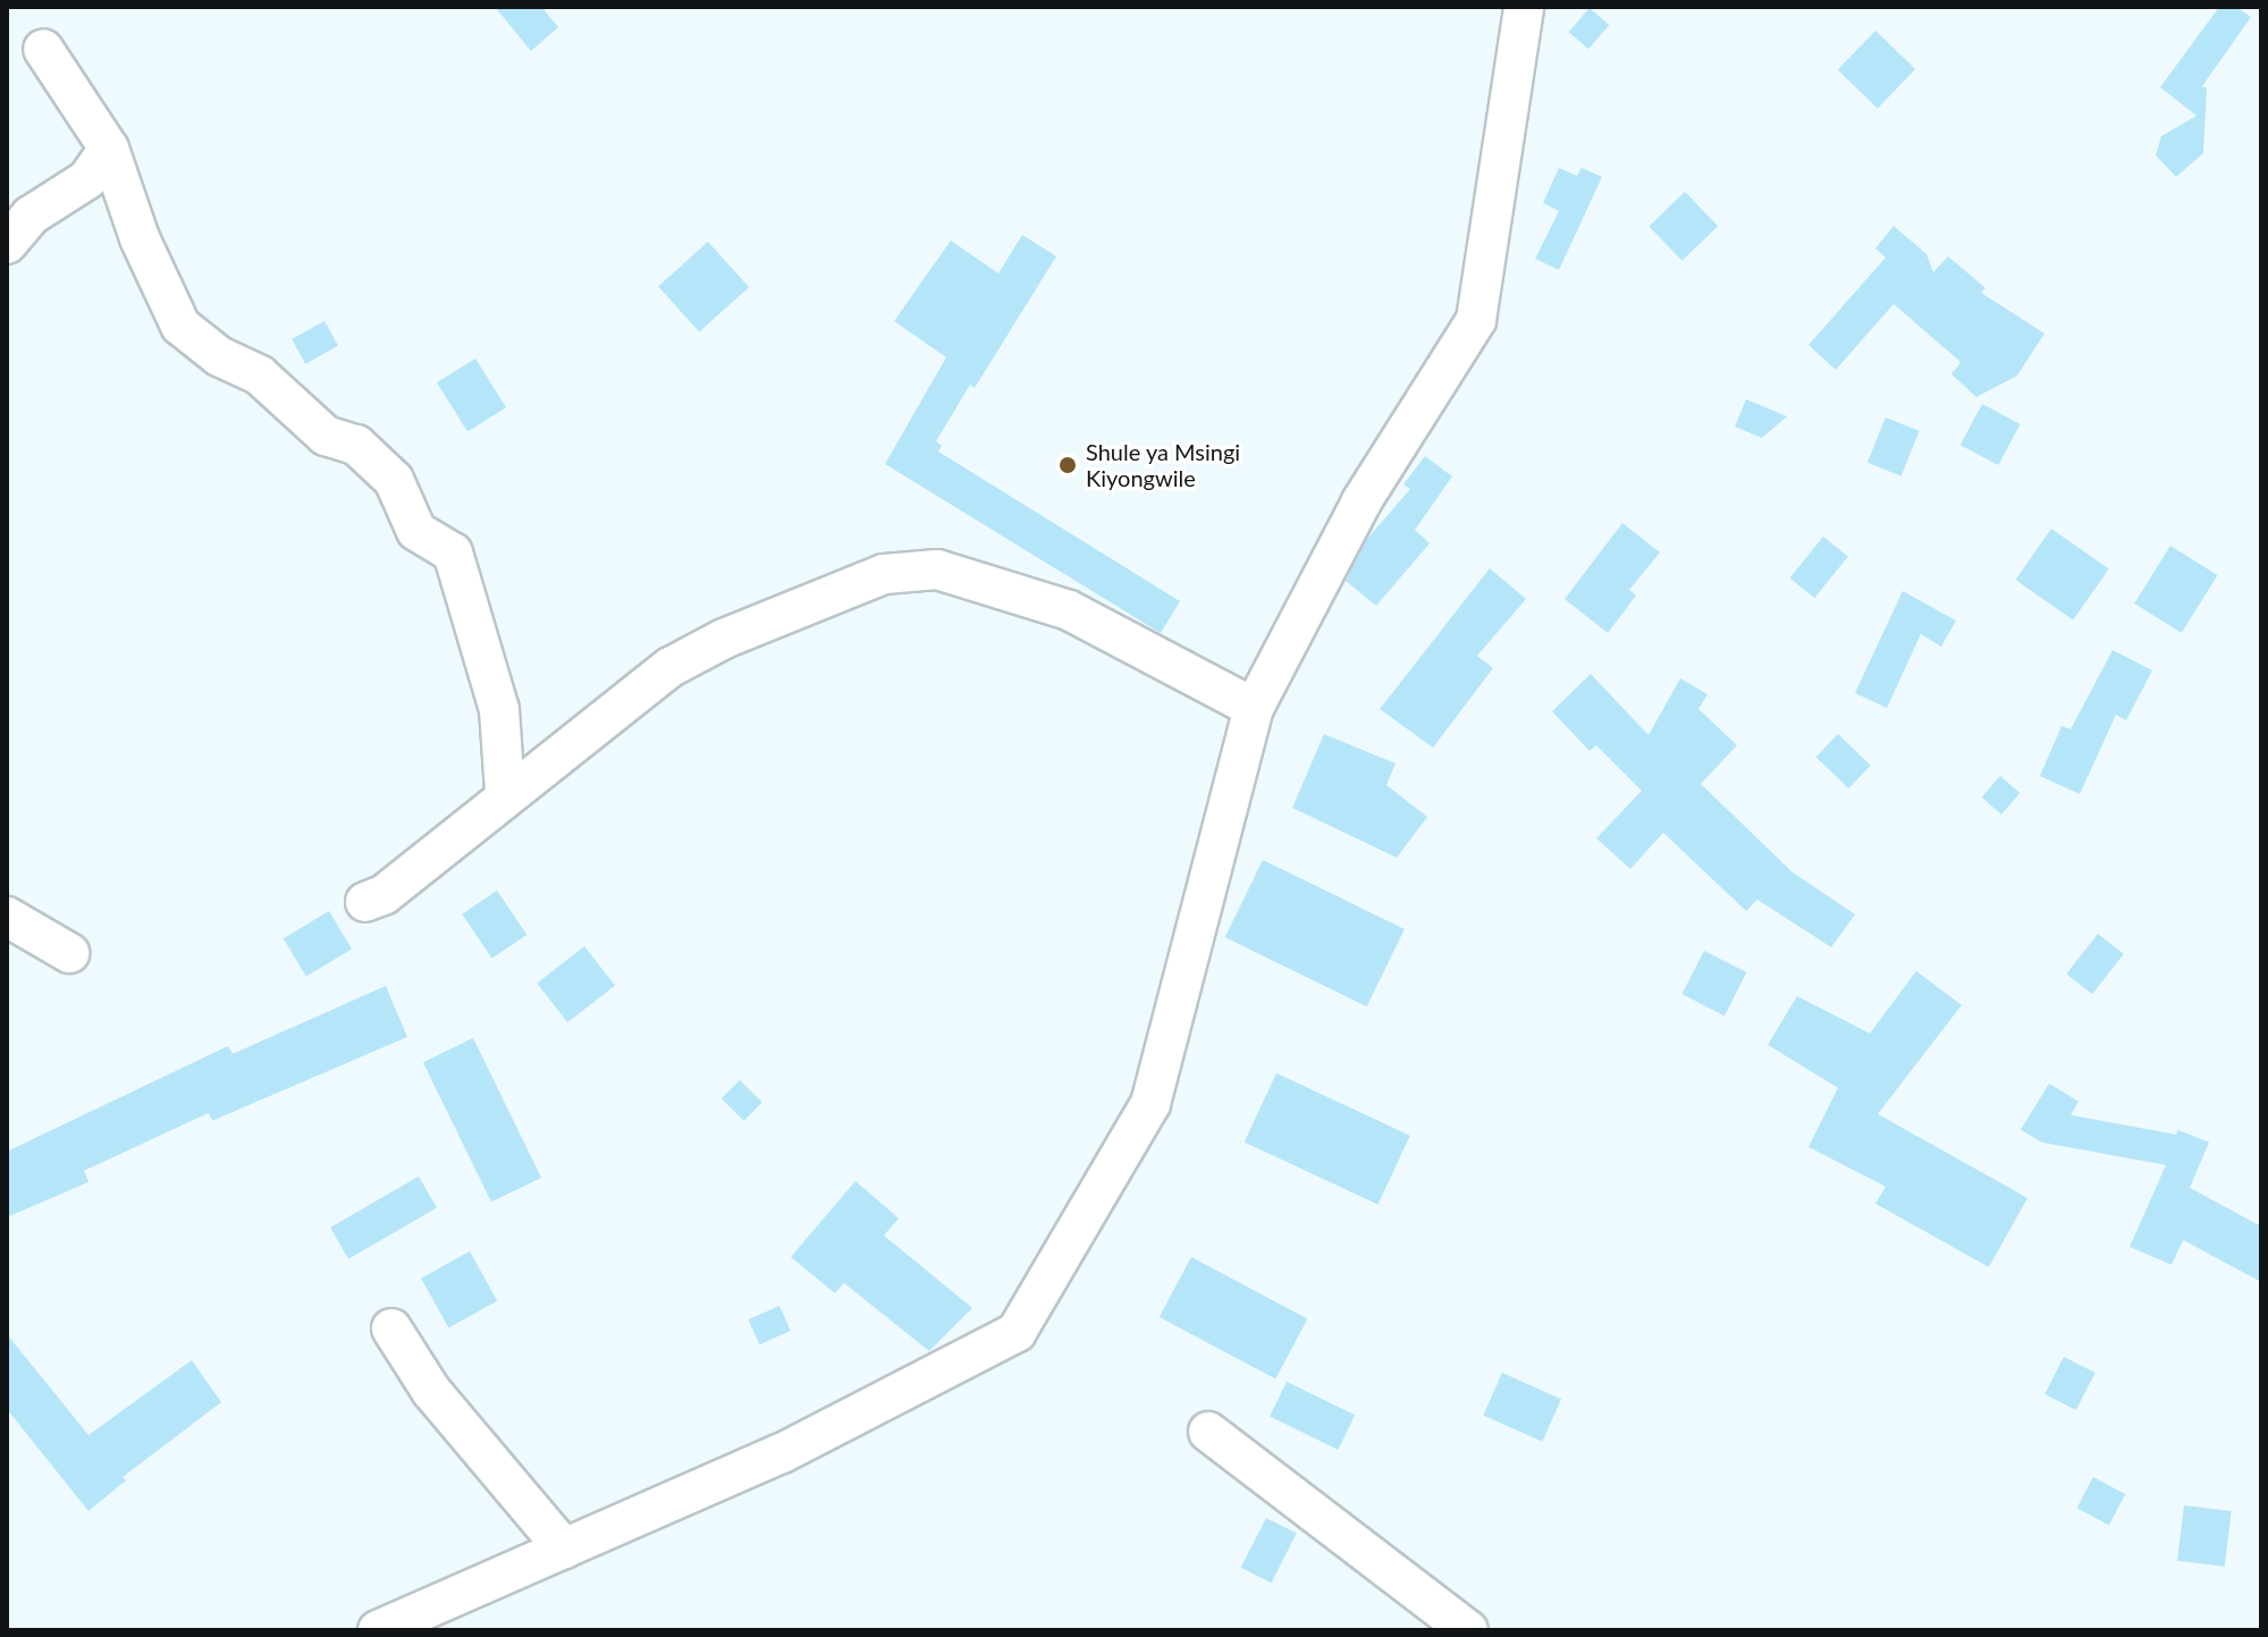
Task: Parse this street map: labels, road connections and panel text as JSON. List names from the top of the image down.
{
  "places": ["Shule ya Msingi Kiyongwile"]
}
